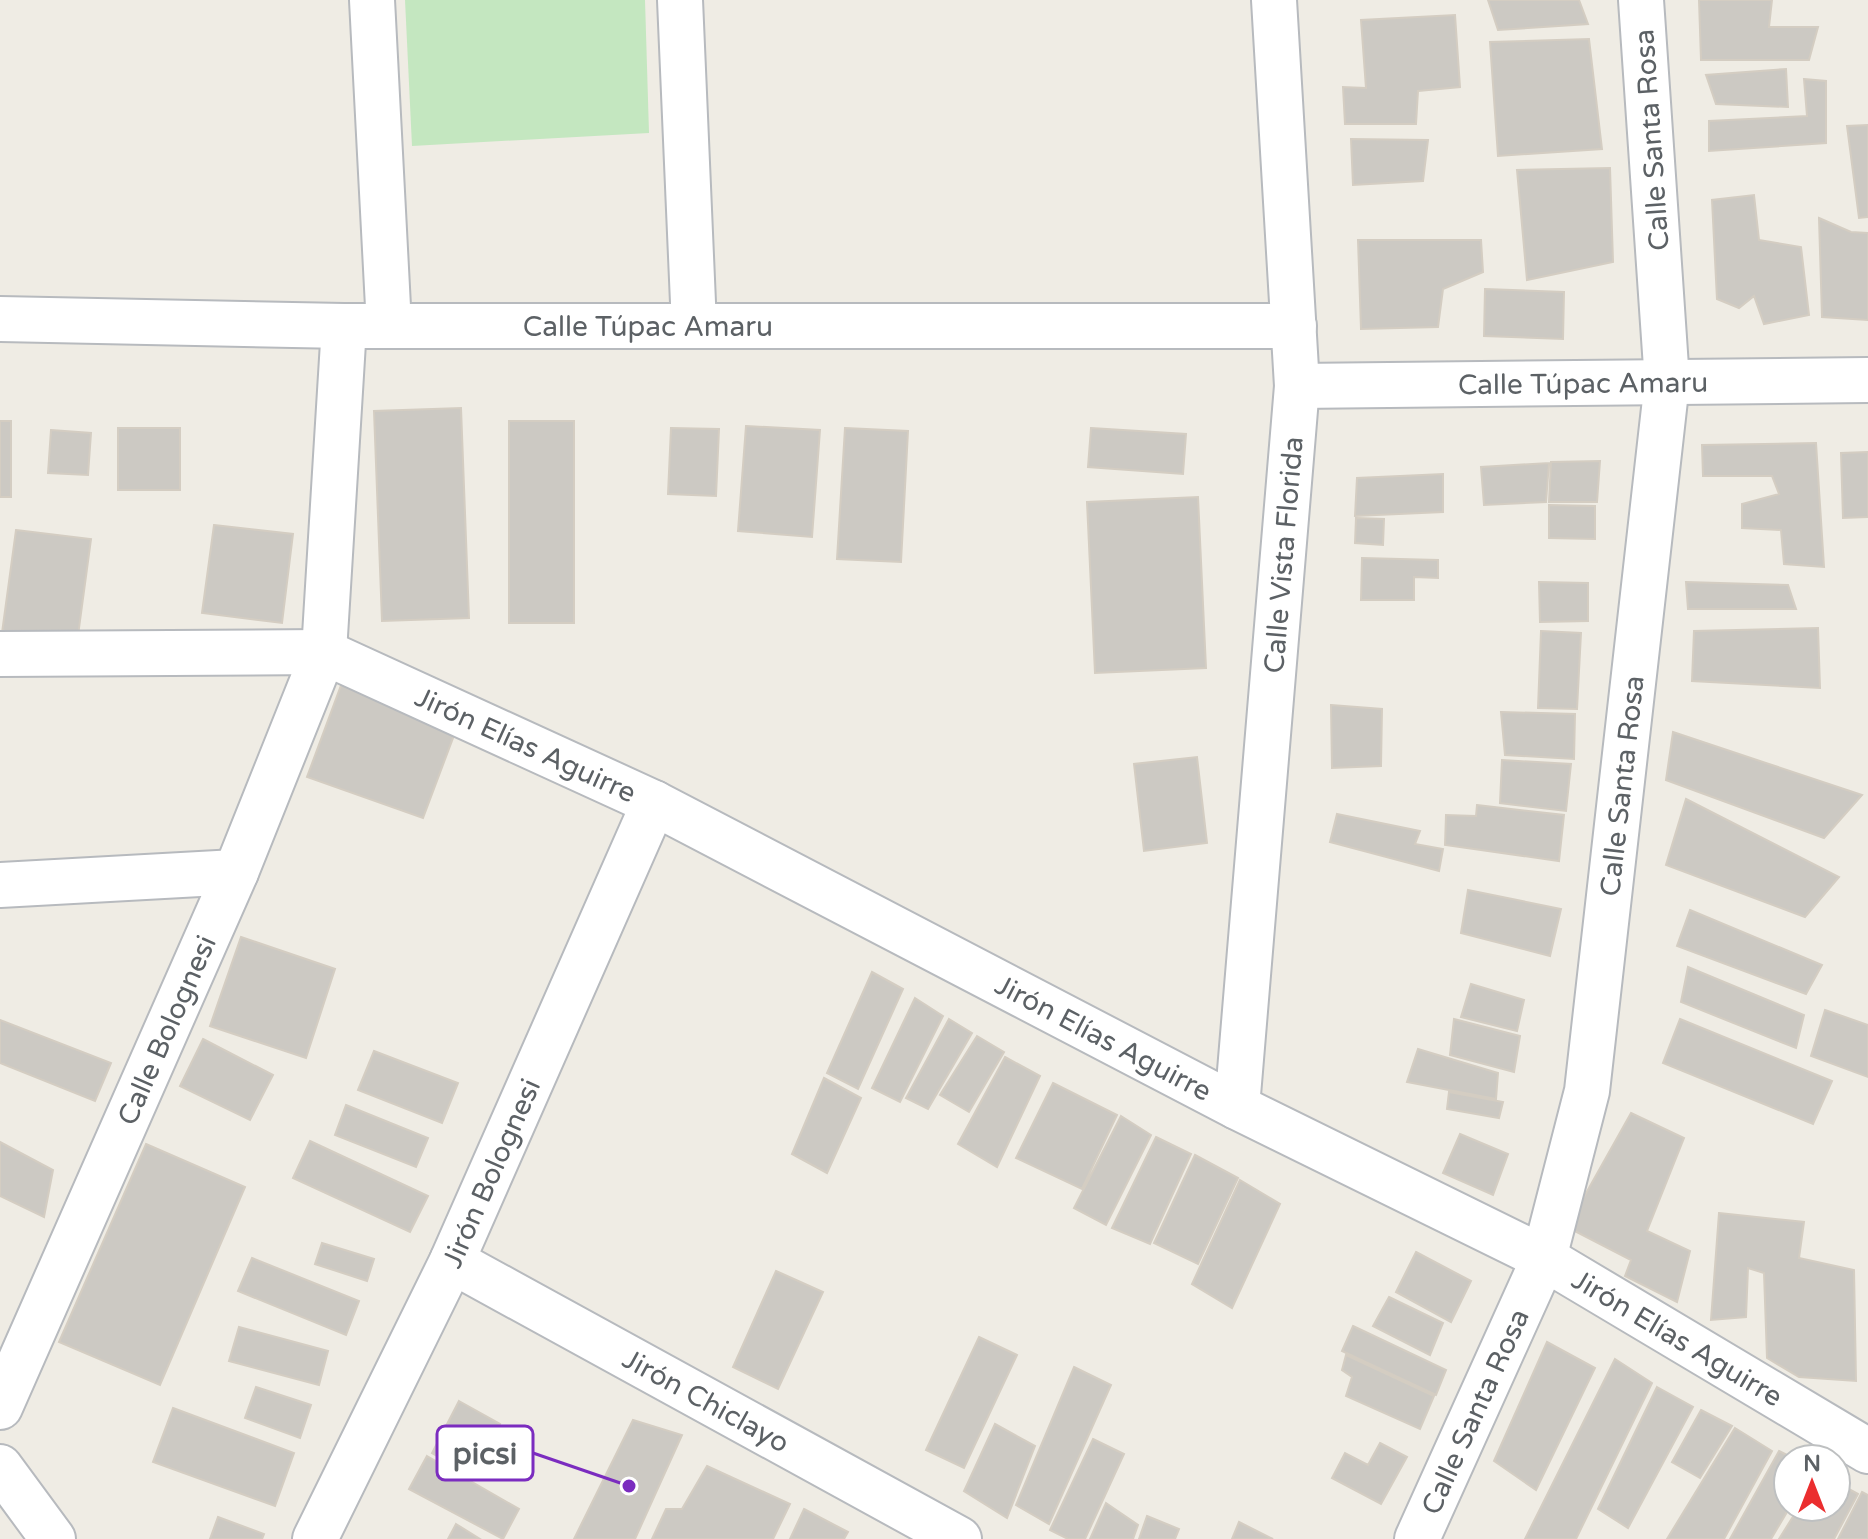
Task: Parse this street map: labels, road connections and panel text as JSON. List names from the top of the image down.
{
  "streets": {
    "street": [
      "Calle Santa Rosa",
      "Calle Túpac Amaru",
      "Calle Vista Florida",
      "Jirón Elías Aguirre",
      "Calle Bolognesi",
      "Jirón Bolognesi",
      "Jirón Chiclayo"
    ]
  },
  "crossings": [
    ["Calle Santa Rosa", "Calle Túpac Amaru"],
    ["Calle Santa Rosa", "Jirón Elías Aguirre"],
    ["Calle Túpac Amaru", "Calle Vista Florida"],
    ["Calle Túpac Amaru", "Calle Bolognesi"],
    ["Calle Vista Florida", "Jirón Elías Aguirre"],
    ["Jirón Elías Aguirre", "Calle Bolognesi"],
    ["Jirón Elías Aguirre", "Jirón Bolognesi"],
    ["Jirón Bolognesi", "Jirón Chiclayo"]
  ],
  "places": ["picsi"],
  "north": "top"
}
